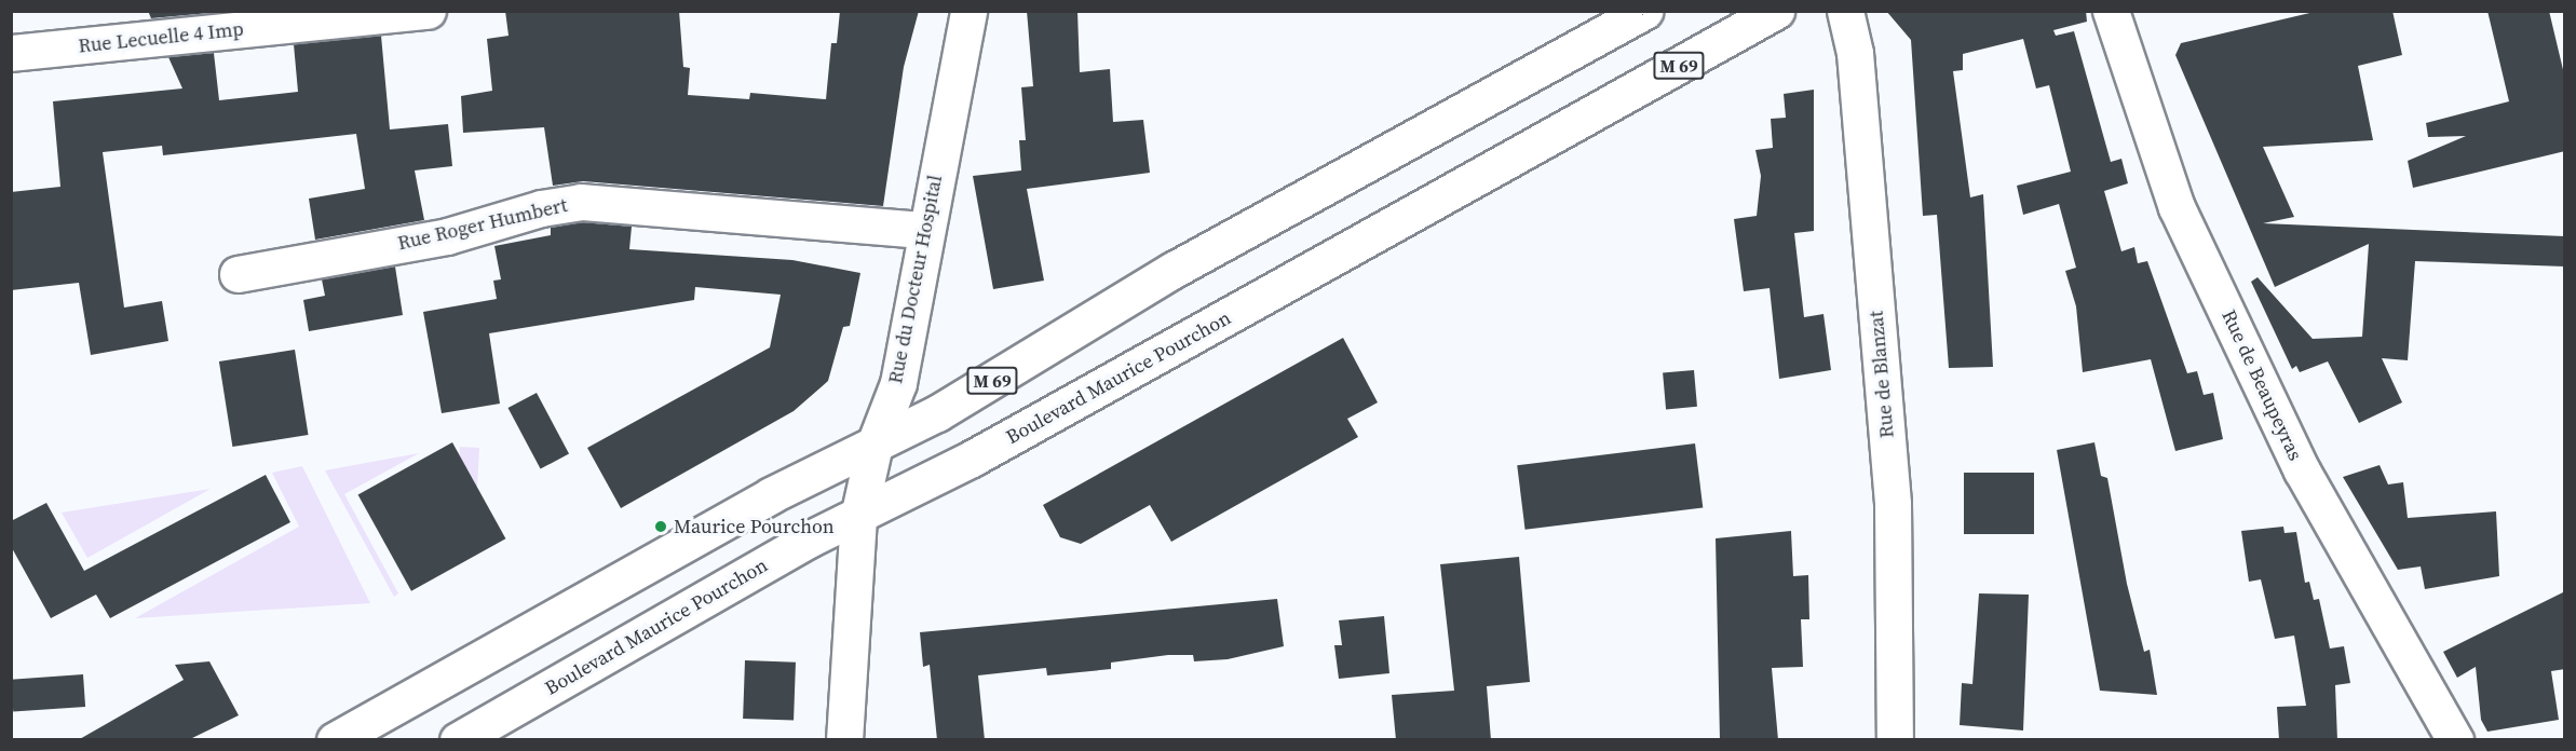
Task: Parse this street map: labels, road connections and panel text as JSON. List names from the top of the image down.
{
  "streets": {
    "street": [
      "Rue Lecuelle 4 Imp",
      "M 69",
      "Rue Roger Humbert",
      "Rue du Docteur Hospital",
      "Rue de Blanzat",
      "Boulevard Maurice Pourchon",
      "Rue de Beaupeyras"
    ]
  },
  "crossings": [
    ["M 69", "Rue du Docteur Hospital"],
    ["Rue Roger Humbert", "Rue du Docteur Hospital"],
    ["Rue du Docteur Hospital", "Boulevard Maurice Pourchon"]
  ],
  "places": ["Maurice Pourchon"]
}
